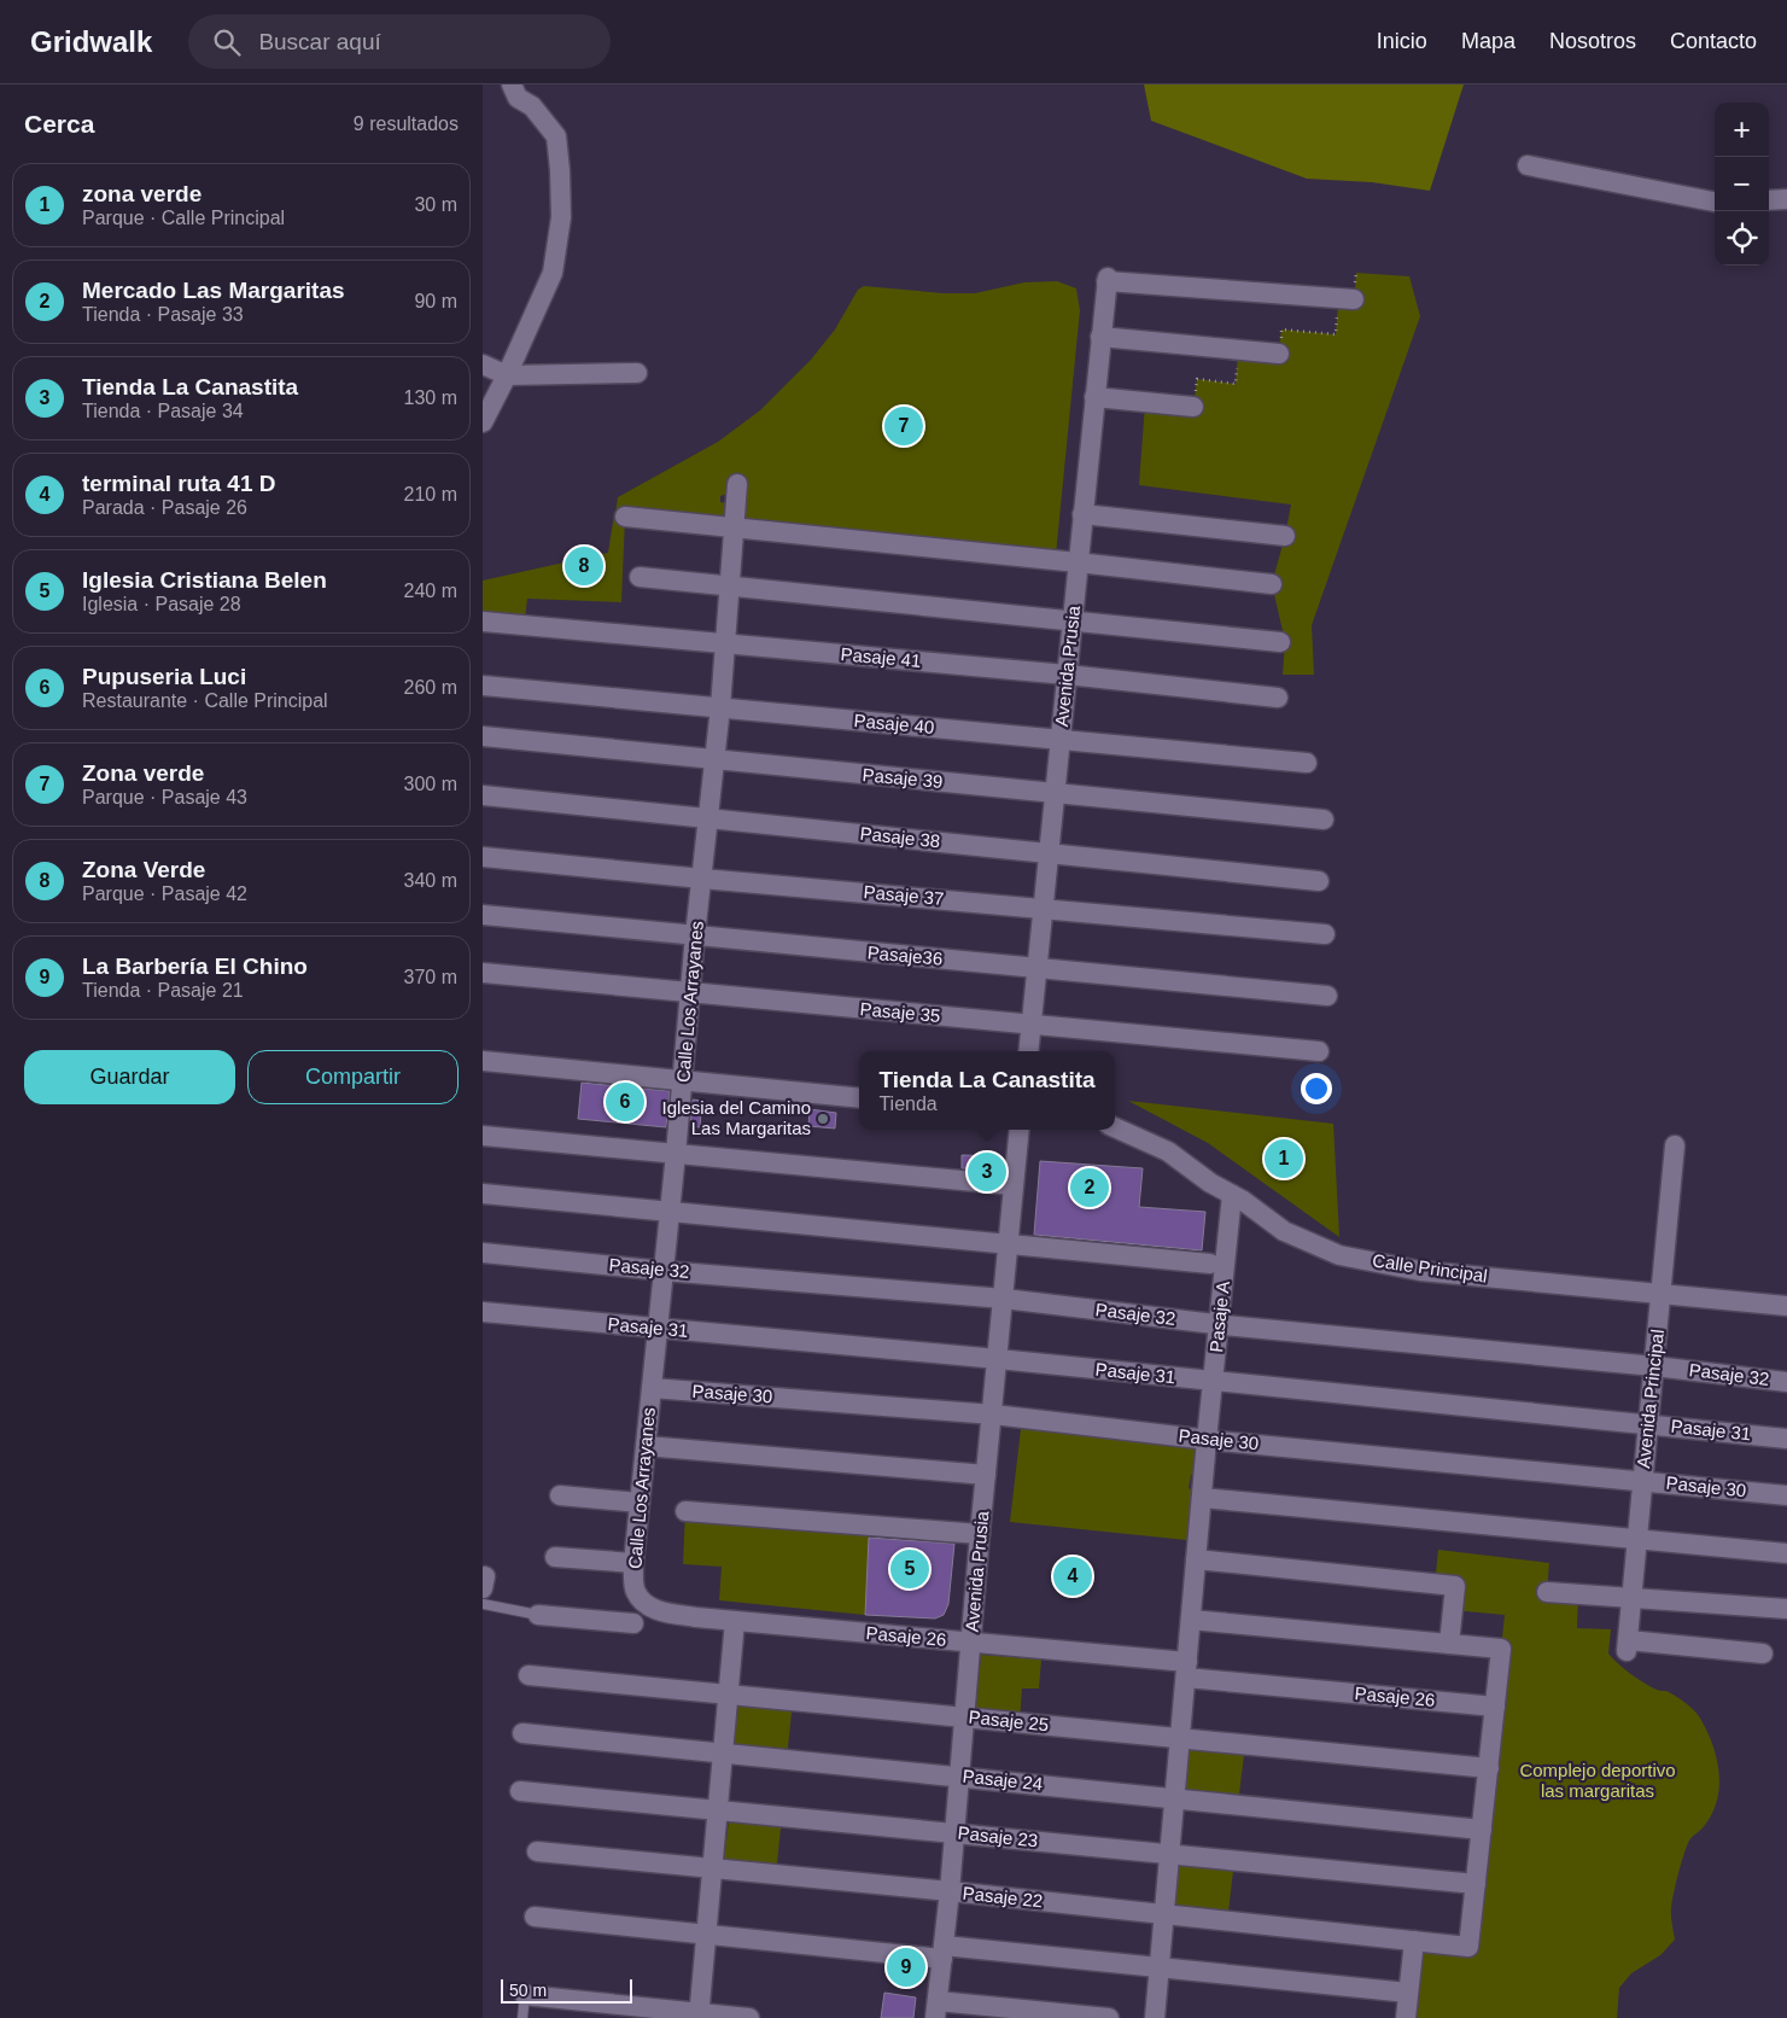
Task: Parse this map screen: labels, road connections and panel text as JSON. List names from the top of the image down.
{
  "streets": {
    "street": [
      "Pasaje 41",
      "Avenida Prusia",
      "Pasaje 40",
      "Pasaje 39",
      "Pasaje 38",
      "Pasaje 37",
      "Pasaje36",
      "Calle Los Arrayanes",
      "Pasaje 35",
      "Pasaje 32",
      "Calle Principal",
      "Pasaje A",
      "Pasaje 31",
      "Pasaje 30",
      "Avenida Principal",
      "Pasaje 26",
      "Pasaje 25",
      "Pasaje 24",
      "Pasaje 23",
      "Pasaje 22"
    ]
  },
  "crossings": [
    ["Pasaje 41", "Avenida Prusia"],
    ["Pasaje 41", "Calle Los Arrayanes"],
    ["Avenida Prusia", "Pasaje 40"],
    ["Avenida Prusia", "Pasaje 39"],
    ["Avenida Prusia", "Pasaje 38"],
    ["Avenida Prusia", "Pasaje 37"],
    ["Avenida Prusia", "Pasaje36"],
    ["Avenida Prusia", "Pasaje 35"],
    ["Avenida Prusia", "Pasaje 32"],
    ["Avenida Prusia", "Pasaje 31"],
    ["Avenida Prusia", "Pasaje 30"],
    ["Avenida Prusia", "Pasaje 26"],
    ["Avenida Prusia", "Pasaje 25"],
    ["Avenida Prusia", "Pasaje 24"],
    ["Avenida Prusia", "Pasaje 23"],
    ["Avenida Prusia", "Pasaje 22"],
    ["Pasaje 40", "Calle Los Arrayanes"],
    ["Pasaje 39", "Calle Los Arrayanes"],
    ["Pasaje 38", "Calle Los Arrayanes"],
    ["Pasaje 37", "Calle Los Arrayanes"],
    ["Pasaje36", "Calle Los Arrayanes"],
    ["Calle Los Arrayanes", "Pasaje 35"],
    ["Calle Los Arrayanes", "Pasaje 32"],
    ["Calle Los Arrayanes", "Pasaje 31"],
    ["Calle Los Arrayanes", "Pasaje 30"],
    ["Calle Los Arrayanes", "Pasaje 26"],
    ["Pasaje 32", "Pasaje A"],
    ["Pasaje 32", "Avenida Principal"],
    ["Calle Principal", "Pasaje A"],
    ["Calle Principal", "Avenida Principal"],
    ["Pasaje A", "Pasaje 31"],
    ["Pasaje A", "Pasaje 30"],
    ["Pasaje A", "Pasaje 26"],
    ["Pasaje A", "Pasaje 25"],
    ["Pasaje A", "Pasaje 24"],
    ["Pasaje A", "Pasaje 23"],
    ["Pasaje A", "Pasaje 22"],
    ["Pasaje 31", "Avenida Principal"],
    ["Pasaje 30", "Avenida Principal"],
    ["Pasaje 23", "Pasaje 22"]
  ],
  "parks": ["Complejo deportivo las margaritas"],
  "places": ["Iglesia del Camino Las Margaritas"],
  "scale_bar": "50 m",
  "page": {
    "header": "Gridwalk",
    "search": "Buscar aquí",
    "nav": [
      "Inicio",
      "Mapa",
      "Nosotros",
      "Contacto"
    ],
    "heading": ["Cerca", "9 resultados"],
    "map_buttons": ["+", "−"],
    "list": [
      {
        "mark": "1",
        "name": "zona verde",
        "note": "Parque · Calle Principal",
        "value": "30 m"
      },
      {
        "mark": "2",
        "name": "Mercado Las Margaritas",
        "note": "Tienda · Pasaje 33",
        "value": "90 m"
      },
      {
        "mark": "3",
        "name": "Tienda La Canastita",
        "note": "Tienda · Pasaje 34",
        "value": "130 m"
      },
      {
        "mark": "4",
        "name": "terminal ruta 41 D",
        "note": "Parada · Pasaje 26",
        "value": "210 m"
      },
      {
        "mark": "5",
        "name": "Iglesia Cristiana Belen",
        "note": "Iglesia · Pasaje 28",
        "value": "240 m"
      },
      {
        "mark": "6",
        "name": "Pupuseria Luci",
        "note": "Restaurante · Calle Principal",
        "value": "260 m"
      },
      {
        "mark": "7",
        "name": "Zona verde",
        "note": "Parque · Pasaje 43",
        "value": "300 m"
      },
      {
        "mark": "8",
        "name": "Zona Verde",
        "note": "Parque · Pasaje 42",
        "value": "340 m"
      },
      {
        "mark": "9",
        "name": "La Barbería El Chino",
        "note": "Tienda · Pasaje 21",
        "value": "370 m"
      }
    ],
    "pins": [
      "7",
      "8",
      "6",
      "1",
      "3",
      "2",
      "5",
      "4",
      "9"
    ],
    "buttons": ["Guardar", "Compartir"],
    "popup": ["Tienda La Canastita", "Tienda"],
    "scale": "50 m"
  }
}
